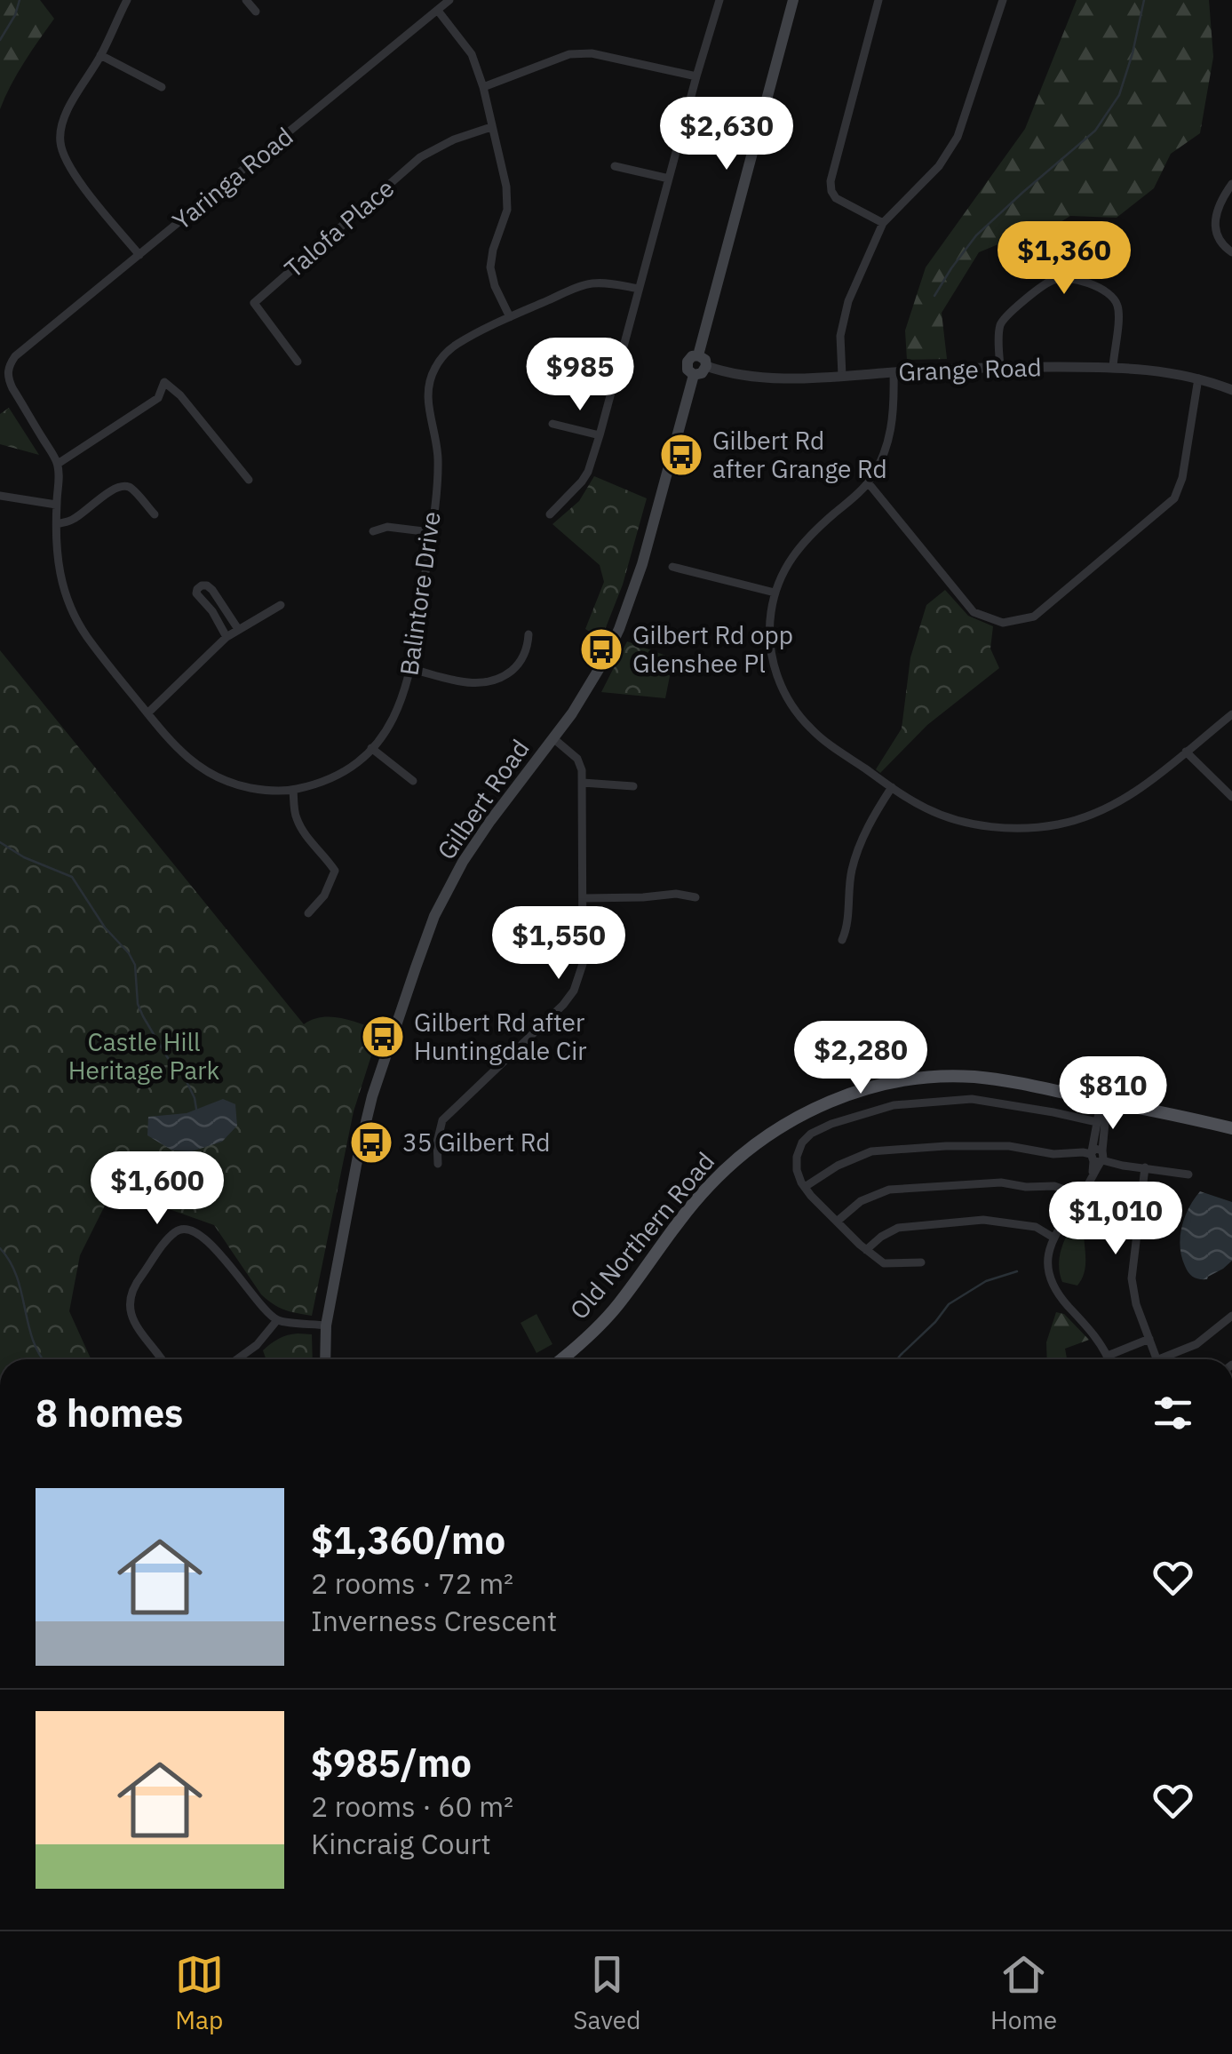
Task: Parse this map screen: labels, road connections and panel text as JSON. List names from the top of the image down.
{
  "streets": {
    "main road": ["Gilbert Road", "Old Northern Road"],
    "street": [
      "Yaringa Road",
      "Talofa Place",
      "Grange Road",
      "Balintore Drive"
    ]
  },
  "crossings": [
    ["Yaringa Road", "Balintore Drive"],
    ["Grange Road", "Gilbert Road"]
  ],
  "parks": ["Castle Hill Heritage Park"],
  "places": {
    "bus stop": [
      "Gilbert Rd after Grange Rd",
      "Gilbert Rd opp Glenshee Pl",
      "Gilbert Rd after Huntingdale Cir",
      "35 Gilbert Rd"
    ]
  },
  "page": {
    "price": [
      "$2,630",
      "$1,360",
      "$985",
      "$1,550",
      "$2,280",
      "$810",
      "$1,600",
      "$1,010"
    ],
    "heading": "8 homes",
    "list": [
      {
        "name": "$1,360/mo",
        "note": "2 rooms · 72 m² · Inverness Crescent"
      },
      {
        "name": "$985/mo",
        "note": "2 rooms · 60 m² · Kincraig Court"
      }
    ],
    "tabs": ["Map", "Saved", "Home"]
  }
}
